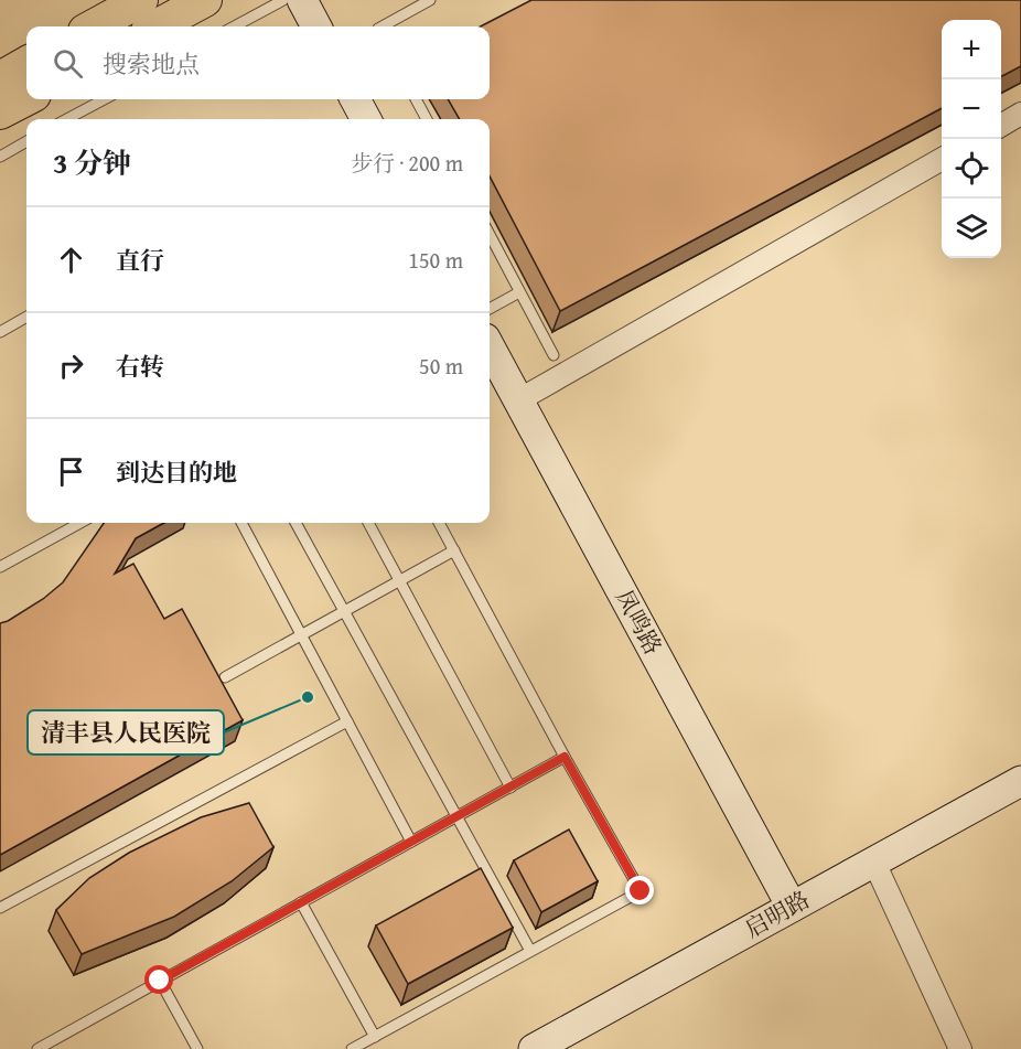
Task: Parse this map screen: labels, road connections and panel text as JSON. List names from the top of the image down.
{
  "streets": {
    "street": ["凤鸣路", "启明路"]
  },
  "crossings": [
    ["凤鸣路", "启明路"]
  ],
  "places": ["清丰县人民医院"],
  "page": {
    "map_buttons": ["+", "−"],
    "search": "搜索地点",
    "heading": ["3 分钟", "步行 · 200 m"],
    "list": [
      ["直行", "150 m"],
      ["右转", "50 m"],
      "到达目的地"
    ]
  }
}
